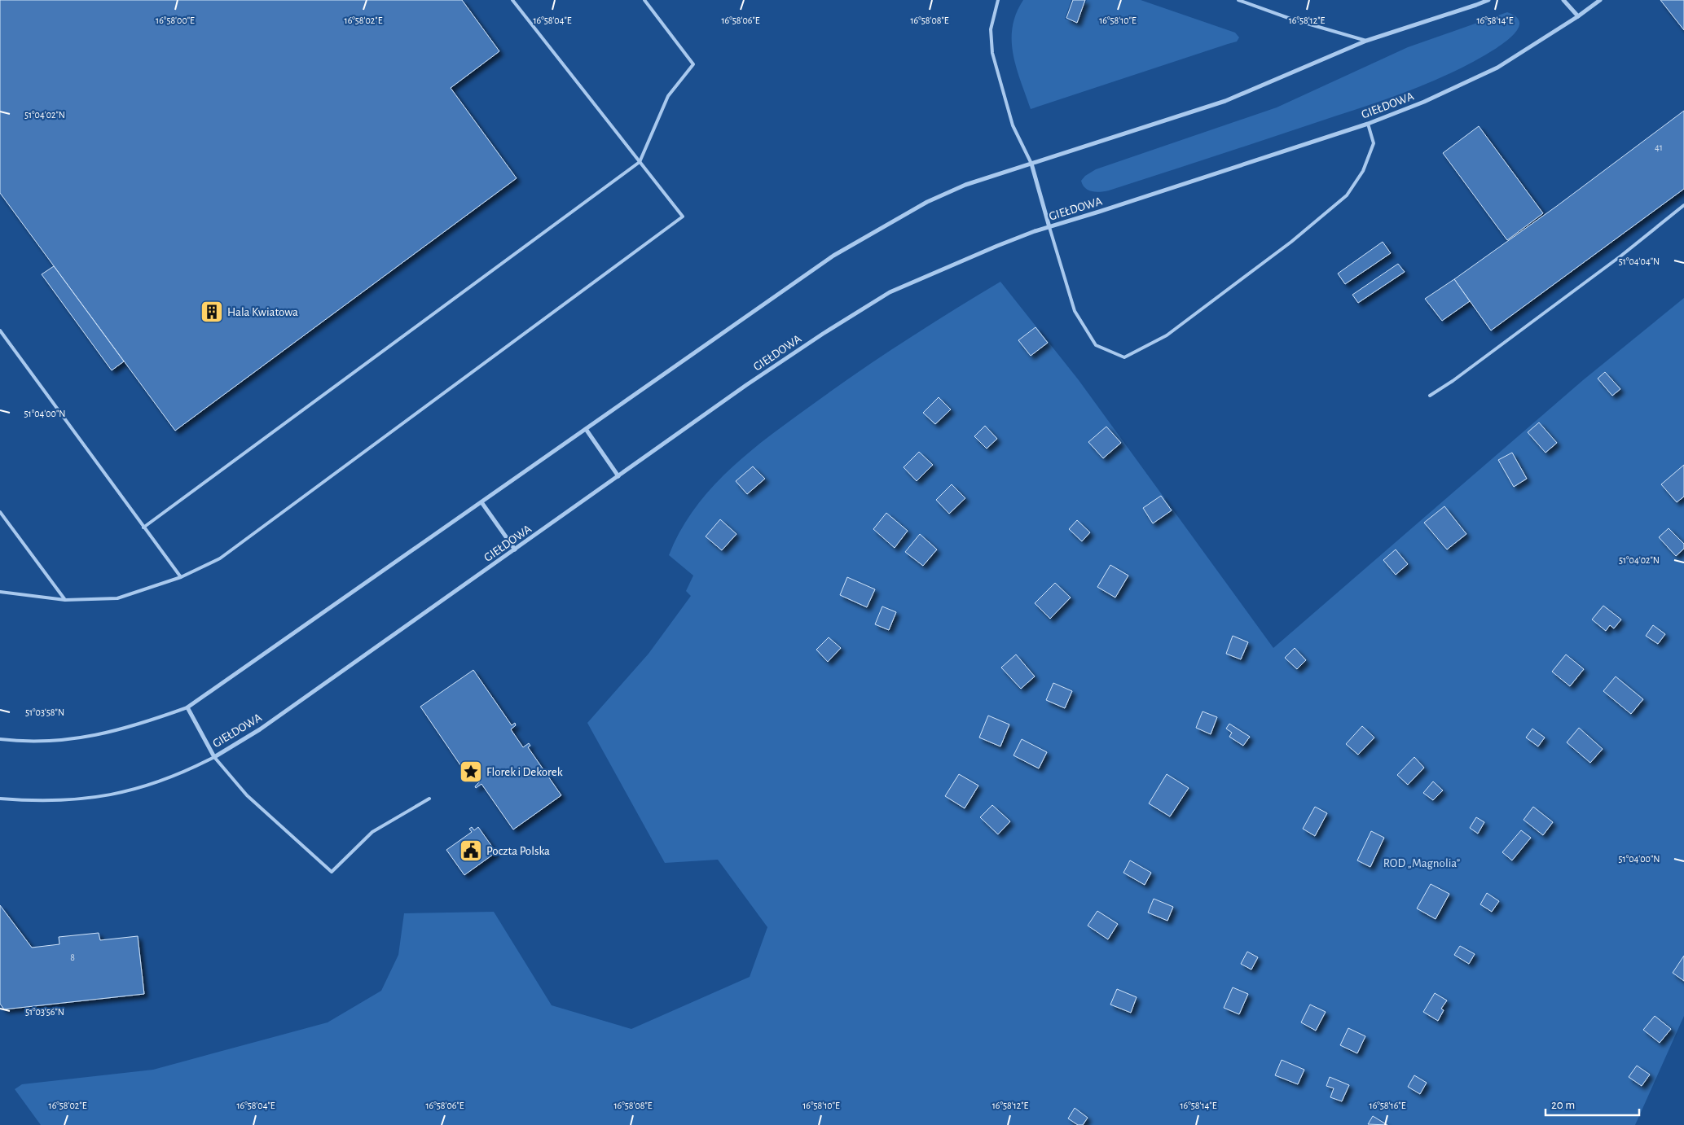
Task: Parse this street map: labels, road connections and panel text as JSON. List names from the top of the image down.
{
  "streets": {
    "street": ["GIEŁDOWA"]
  },
  "parks": ["ROD „Magnolia”"],
  "places": {
    "building": ["Hala Kwiatowa"],
    "place": ["Florek i Dekorek"],
    "public building": ["Poczta Polska"]
  },
  "house_numbers": ["41", "8"],
  "scale_bar": "20 m",
  "coordinates": [
    "16°58'00\"E",
    "16°58'02\"E",
    "16°58'04\"E",
    "16°58'06\"E",
    "16°58'08\"E",
    "16°58'10\"E",
    "16°58'12\"E",
    "16°58'14\"E",
    "51°04'02\"N",
    "51°04'04\"N",
    "51°04'00\"N",
    "51°03'58\"N",
    "51°03'56\"N",
    "16°58'16\"E"
  ]
}
